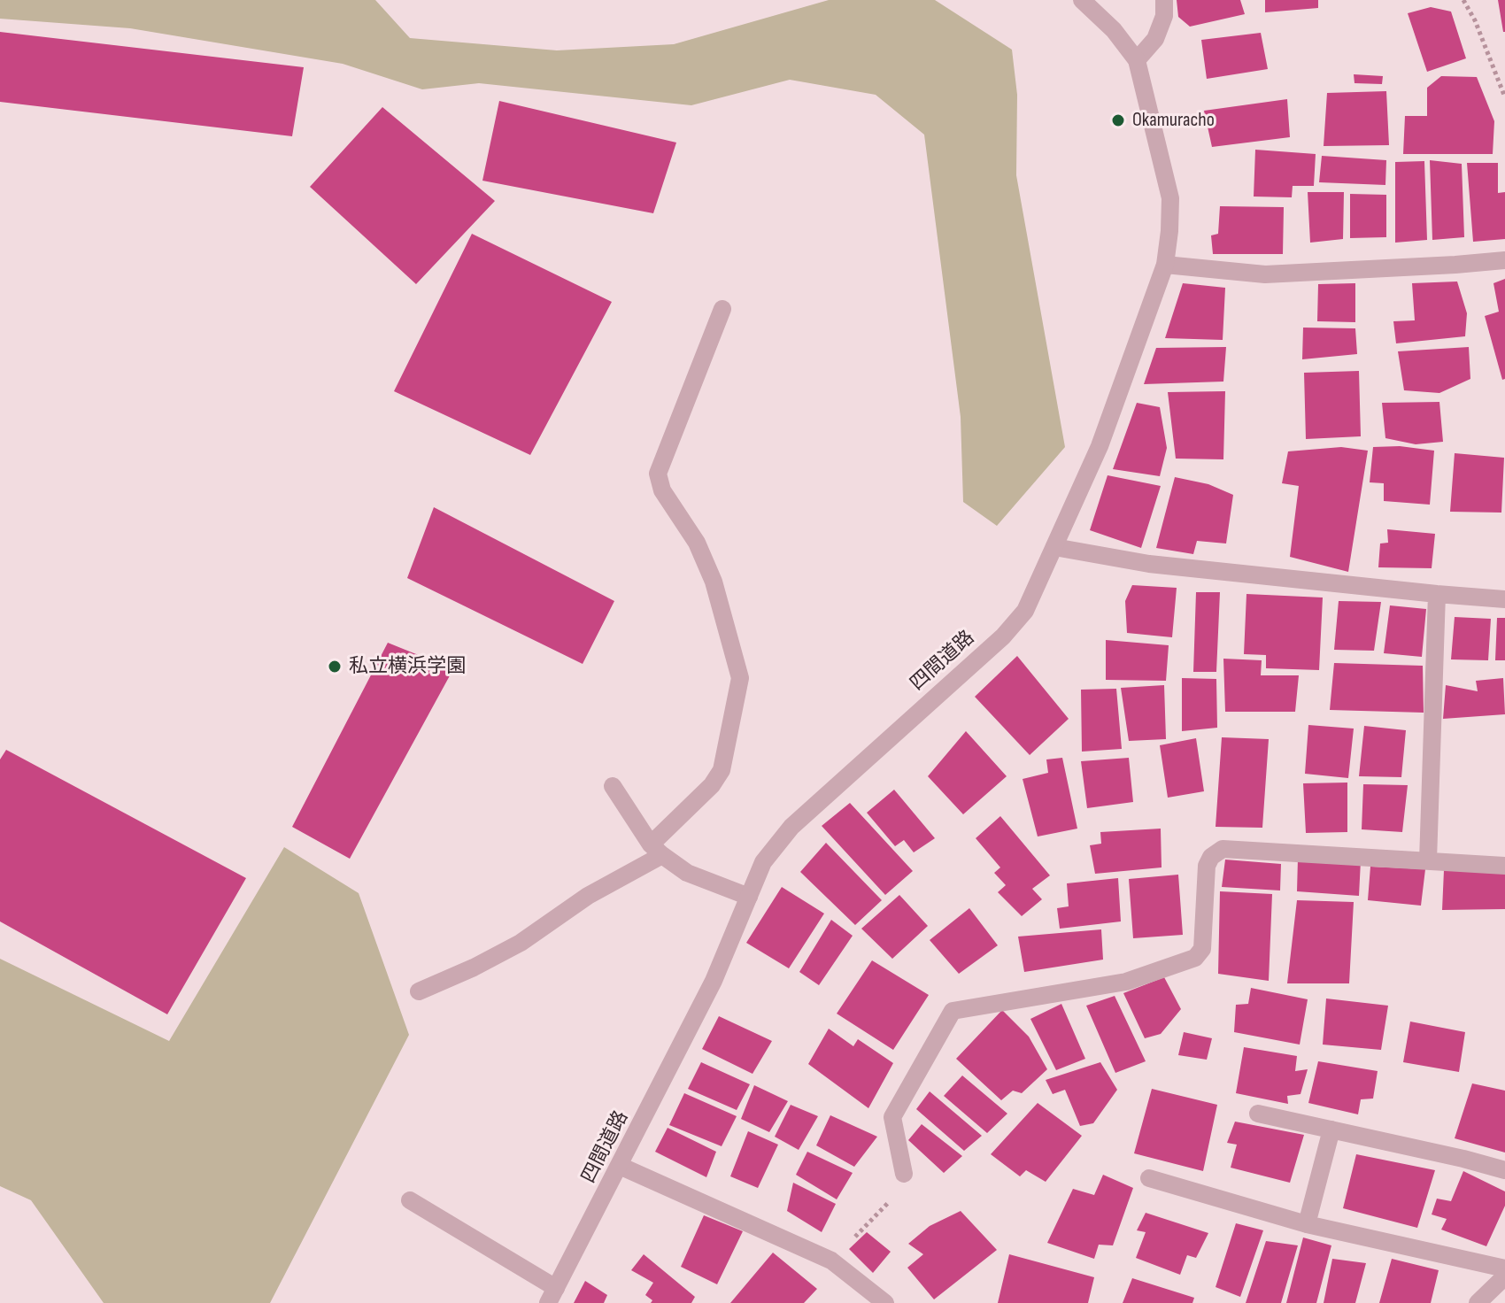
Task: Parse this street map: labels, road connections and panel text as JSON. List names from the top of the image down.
{
  "streets": {
    "street": ["四間道路"]
  },
  "places": ["Okamuracho", "私立横浜学園"]
}
